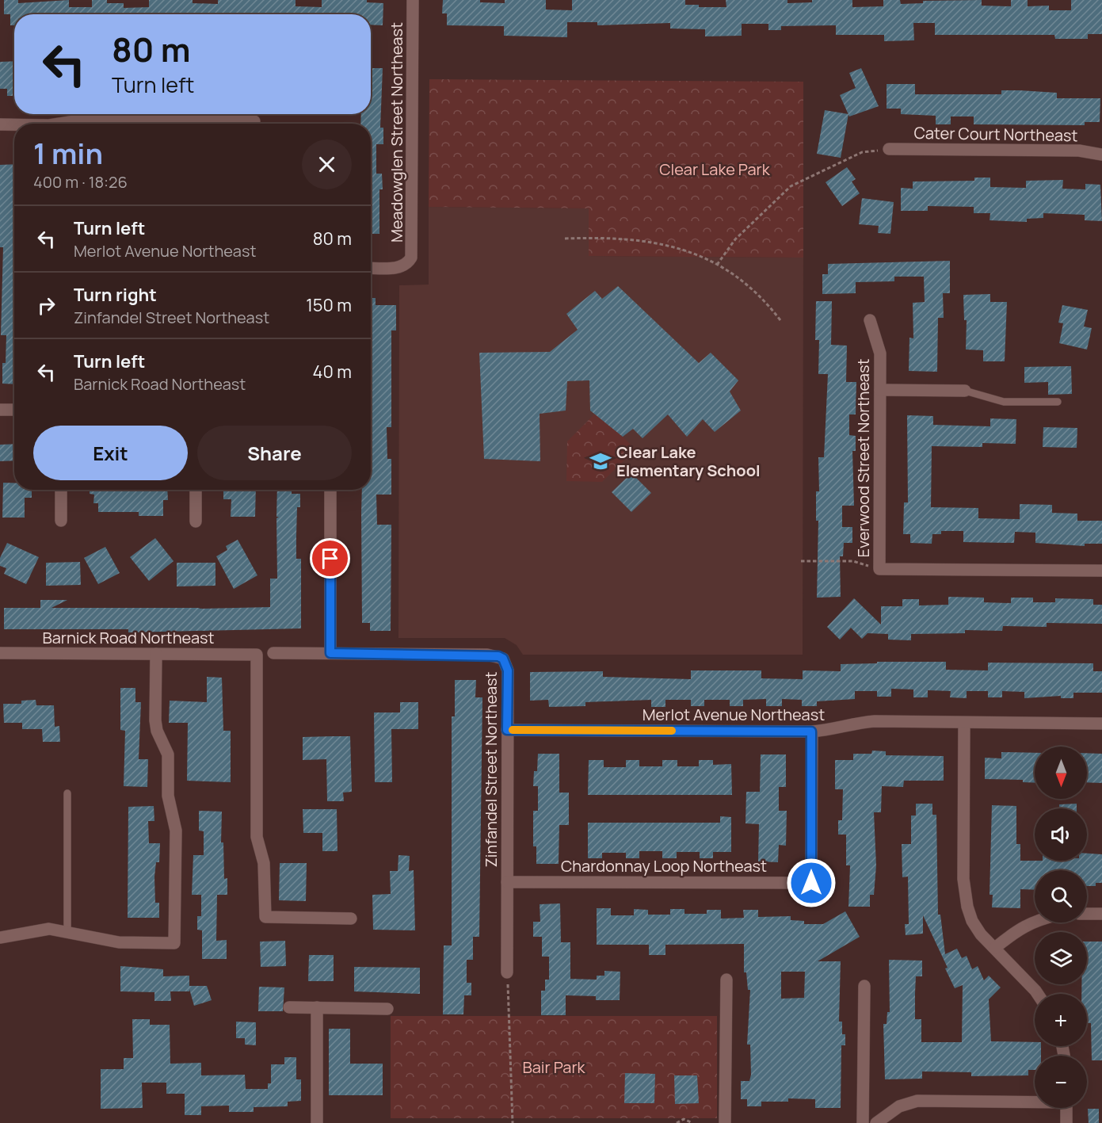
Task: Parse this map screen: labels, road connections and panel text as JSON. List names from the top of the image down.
{
  "streets": {
    "street": [
      "Meadowglen Street Northeast",
      "Cater Court Northeast",
      "Everwood Street Northeast",
      "Barnick Road Northeast",
      "Merlot Avenue Northeast",
      "Zinfandel Street Northeast",
      "Chardonnay Loop Northeast"
    ]
  },
  "crossings": [
    ["Merlot Avenue Northeast", "Zinfandel Street Northeast"],
    ["Merlot Avenue Northeast", "Chardonnay Loop Northeast"],
    ["Zinfandel Street Northeast", "Chardonnay Loop Northeast"]
  ],
  "parks": ["Clear Lake Park", "Bair Park"],
  "places": {
    "school or university": ["Clear Lake Elementary School"]
  },
  "north": "bottom",
  "page": {
    "turn": ["80 m", "Turn left"],
    "heading": ["1 min", "400 m · 18:26"],
    "list": [
      {
        "name": "Turn left",
        "note": "Merlot Avenue Northeast",
        "value": "80 m"
      },
      {
        "name": "Turn right",
        "note": "Zinfandel Street Northeast",
        "value": "150 m"
      },
      {
        "name": "Turn left",
        "note": "Barnick Road Northeast",
        "value": "40 m"
      }
    ],
    "buttons": ["Exit", "Share"],
    "map_buttons": ["+", "−"]
  }
}
